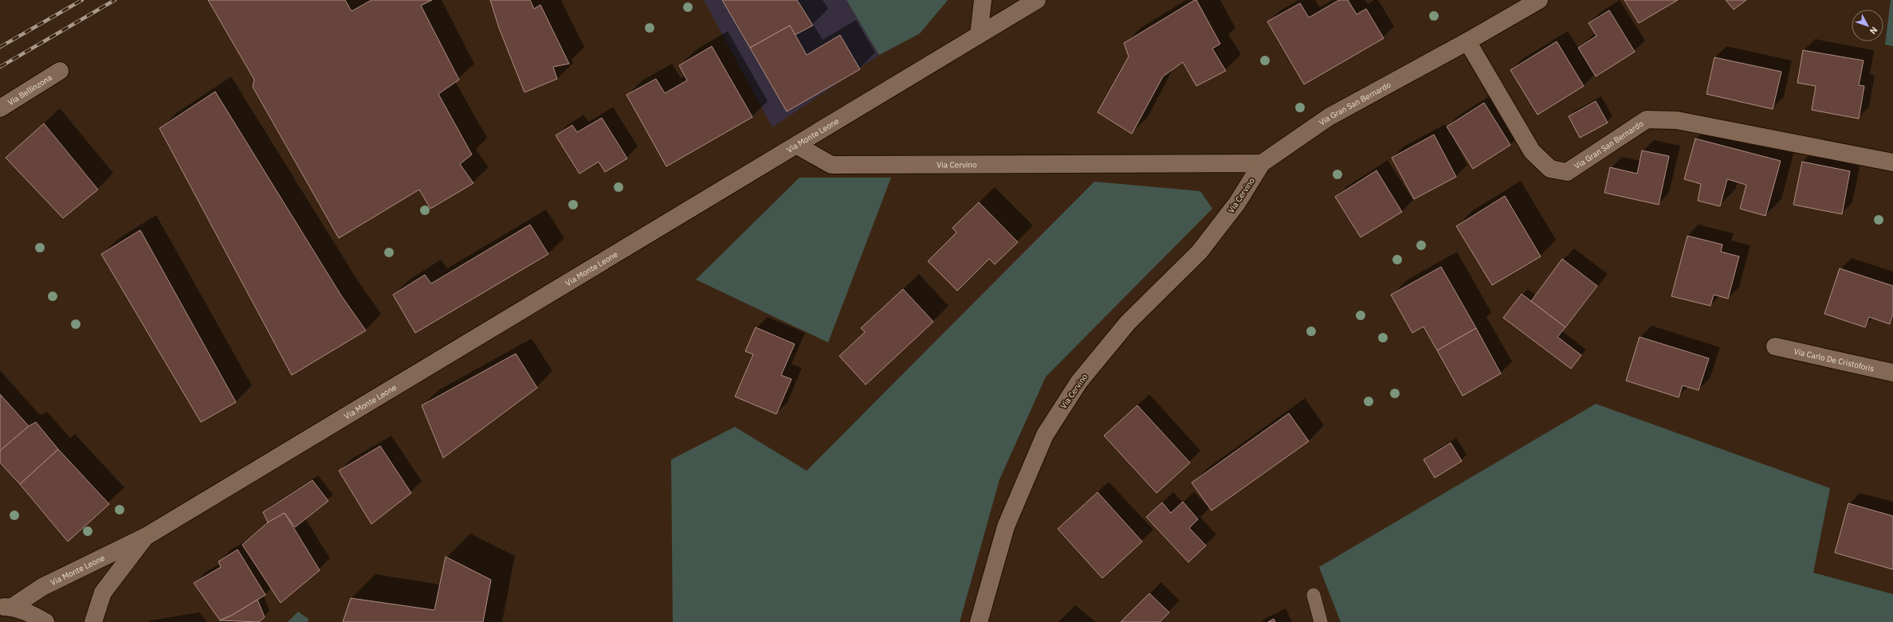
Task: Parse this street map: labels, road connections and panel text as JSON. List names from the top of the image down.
{
  "streets": {
    "street": [
      "Via Bellinzona",
      "Via Gran San Bernardo",
      "Via Monte Leone",
      "Via Cervino",
      "Via Carlo De Cristoforis"
    ]
  },
  "crossings": [
    ["Via Gran San Bernardo", "Via Cervino"],
    ["Via Monte Leone", "Via Cervino"]
  ],
  "north": "bottom right"
}
